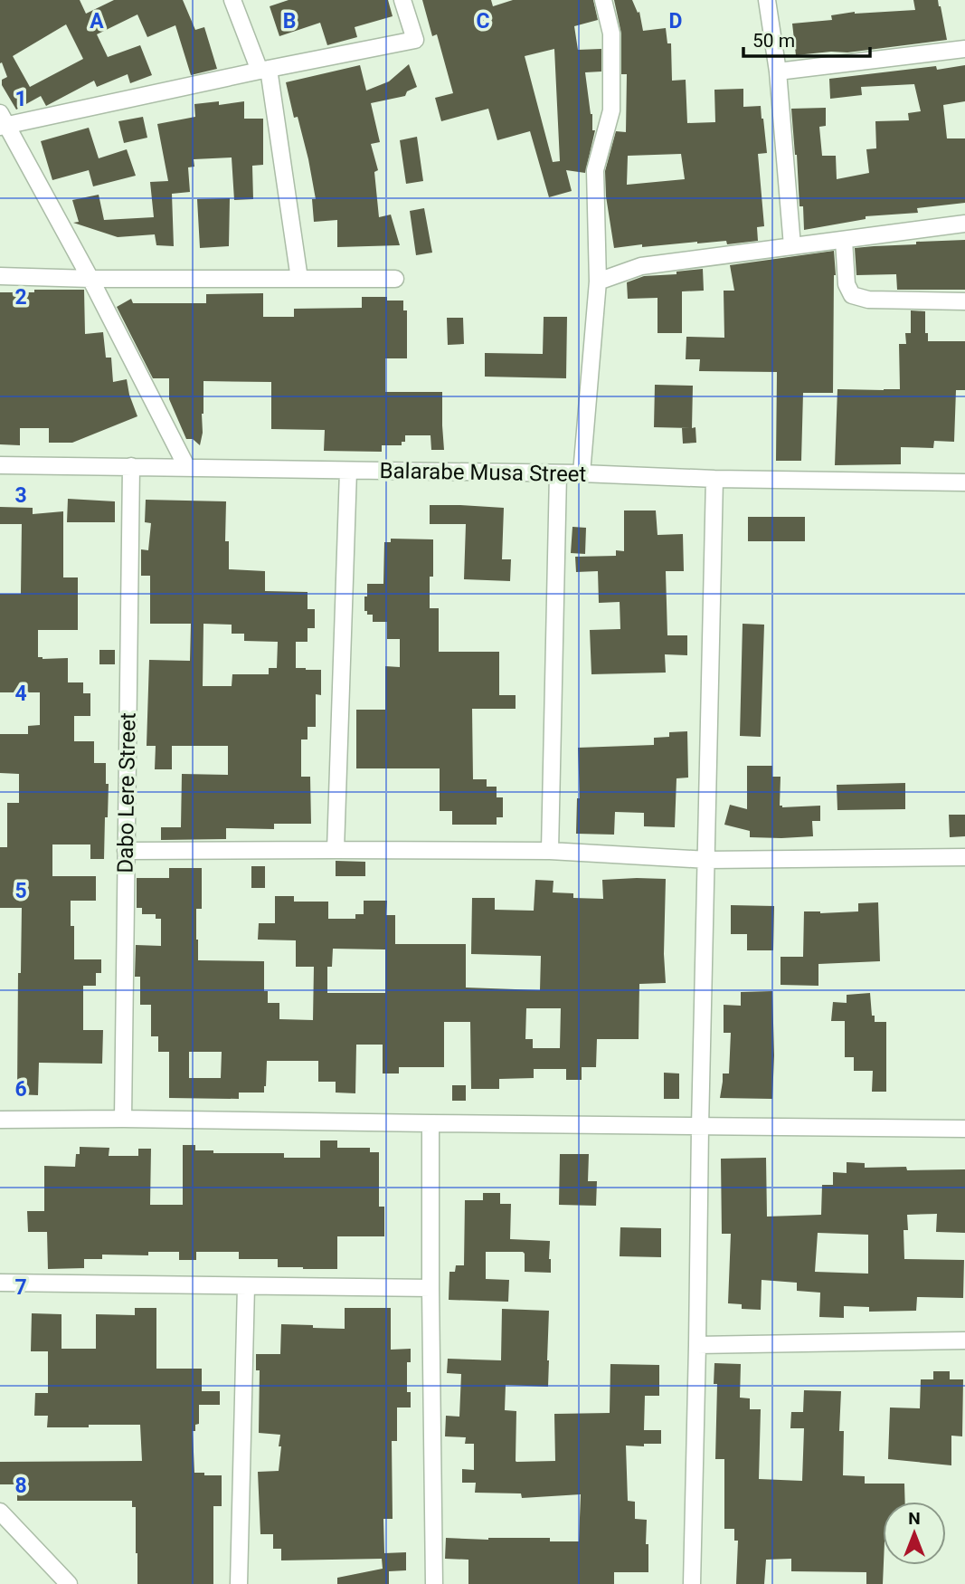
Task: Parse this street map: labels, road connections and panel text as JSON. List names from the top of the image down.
{
  "streets": {
    "street": ["Balarabe Musa Street", "Dabo Lere Street"]
  },
  "crossings": [
    ["Balarabe Musa Street", "Dabo Lere Street"]
  ],
  "scale_bar": "50 m",
  "north": "top",
  "grid": {
    "columns": [
      "A",
      "B",
      "C",
      "D"
    ],
    "rows": [
      "1",
      "2",
      "3",
      "4",
      "5",
      "6",
      "7",
      "8"
    ]
  }
}
